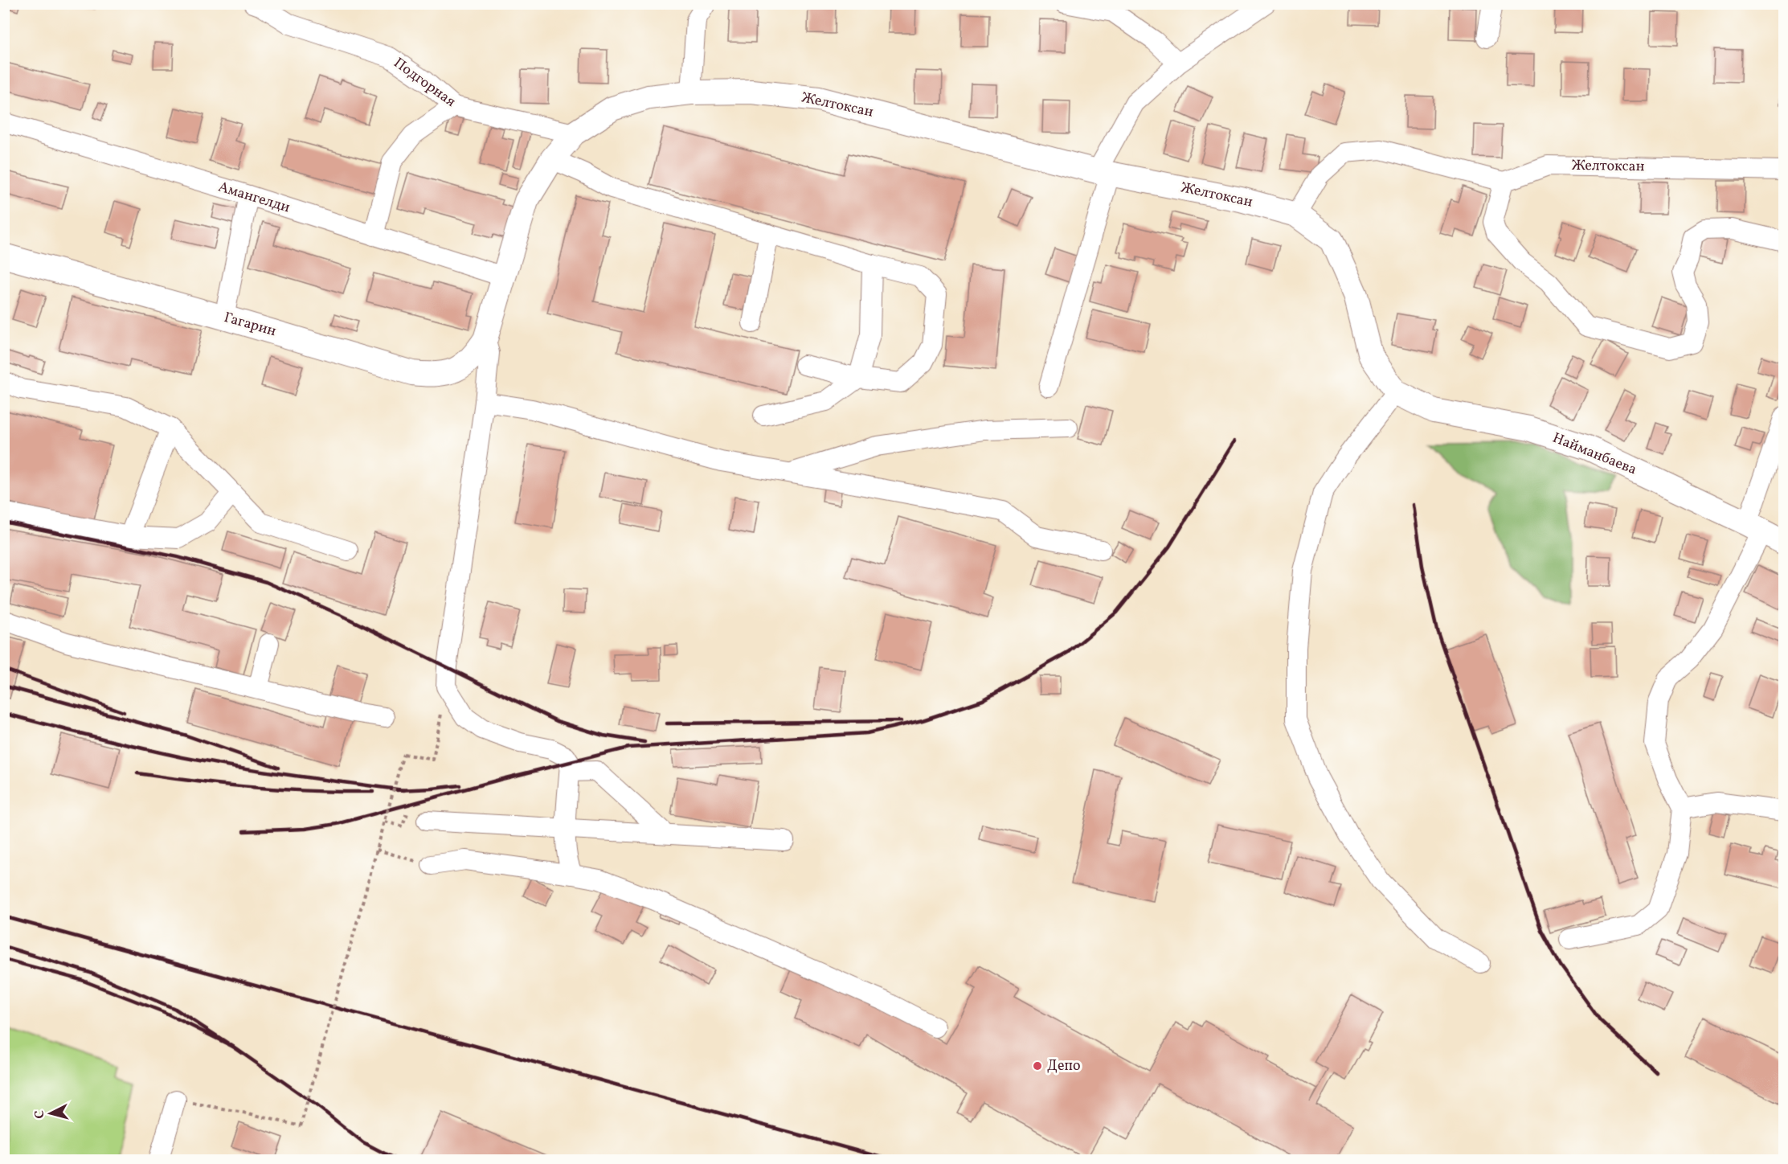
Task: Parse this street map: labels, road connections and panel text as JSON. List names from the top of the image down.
{
  "streets": {
    "main road": ["Желтоксан", "Гагарин", "Найманбаева"],
    "street": ["Подгорная", "Амангелди"]
  },
  "crossings": [
    ["Подгорная", "Желтоксан"],
    ["Желтоксан", "Амангелди"],
    ["Желтоксан", "Гагарин"],
    ["Желтоксан", "Найманбаева"]
  ],
  "places": ["Депо"],
  "north": "left"
}
